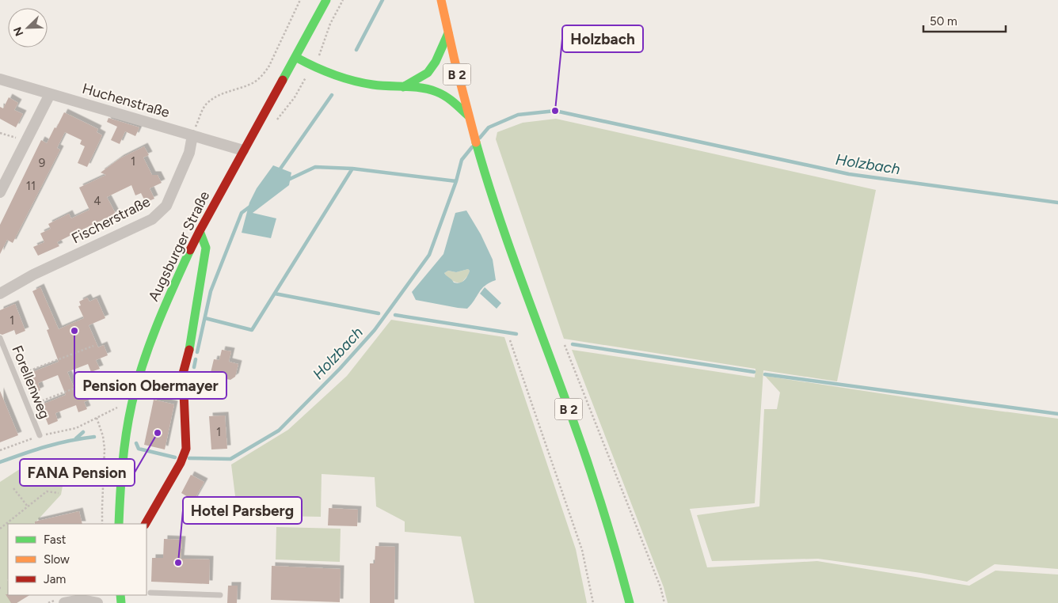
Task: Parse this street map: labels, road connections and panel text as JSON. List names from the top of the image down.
{
  "streets": {
    "main road": ["B 2", "Augsburger Straße"],
    "street": ["Huchenstraße", "Fischerstraße"],
    "lane": ["Forellenweg"]
  },
  "crossings": [
    ["Huchenstraße", "Fischerstraße"],
    ["Huchenstraße", "Augsburger Straße"]
  ],
  "water": ["Holzbach"],
  "places": [
    "Holzbach",
    "Pension Obermayer",
    "FANA Pension",
    "Hotel Parsberg"
  ],
  "house_numbers": [
    "1",
    "9",
    "11",
    "4",
    "1",
    "1"
  ],
  "legend": ["Fast", "Slow", "Jam"],
  "scale_bar": "50 m",
  "north": "bottom left"
}
